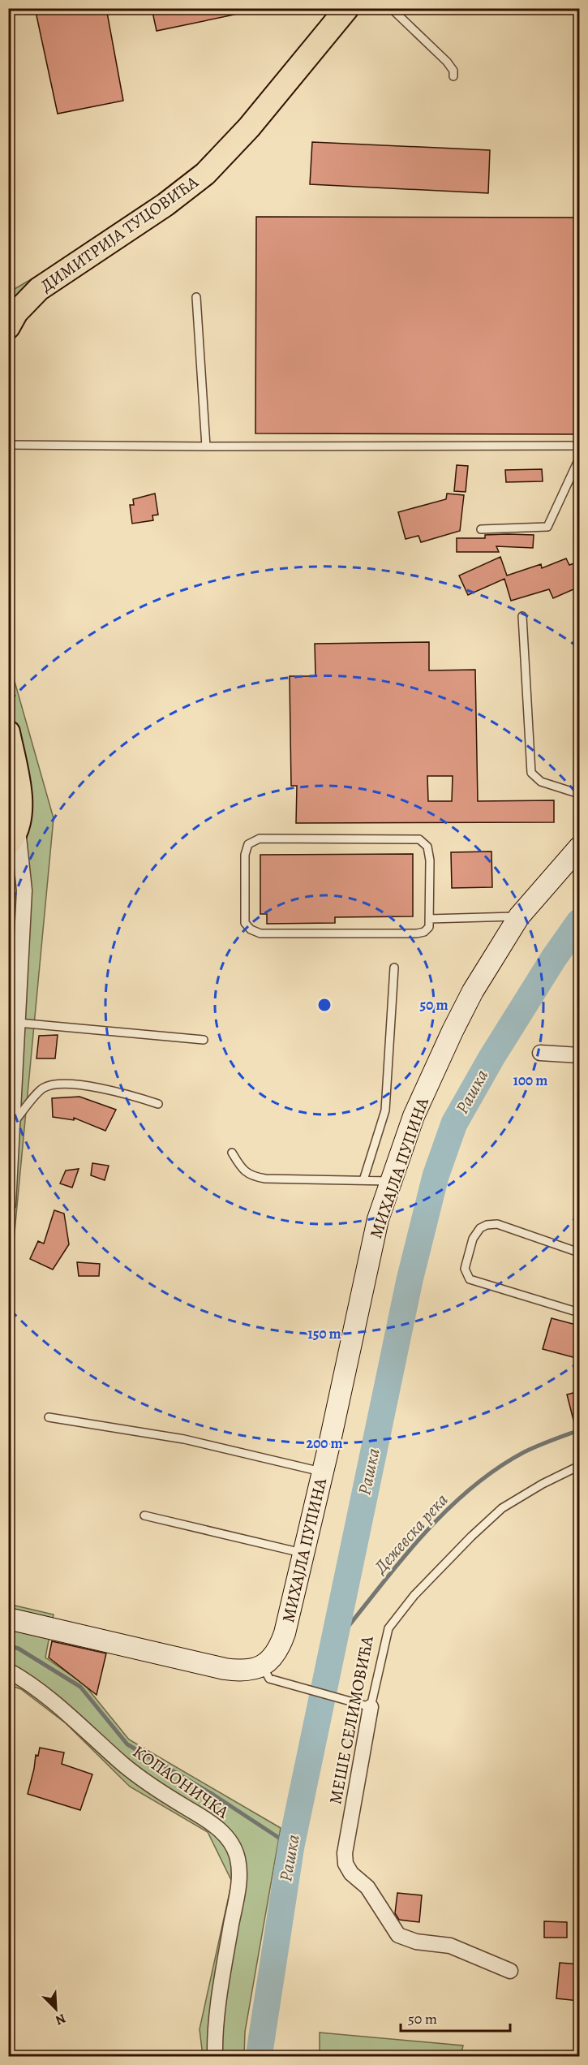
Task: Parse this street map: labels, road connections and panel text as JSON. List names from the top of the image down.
{
  "streets": {
    "main road": ["ДИМИТРИЈА ТУЦОВИЋА"],
    "street": ["МИХАЈЛА ПУПИНА", "МЕШЕ СЕЛИМОВИЋА", "КОПАОНИЧКА"]
  },
  "water": ["Рашка", "Дежевска река"],
  "scale_bar": "50 m",
  "north": "bottom right",
  "rings": [
    "50 m",
    "100 m",
    "150 m",
    "200 m"
  ]
}
